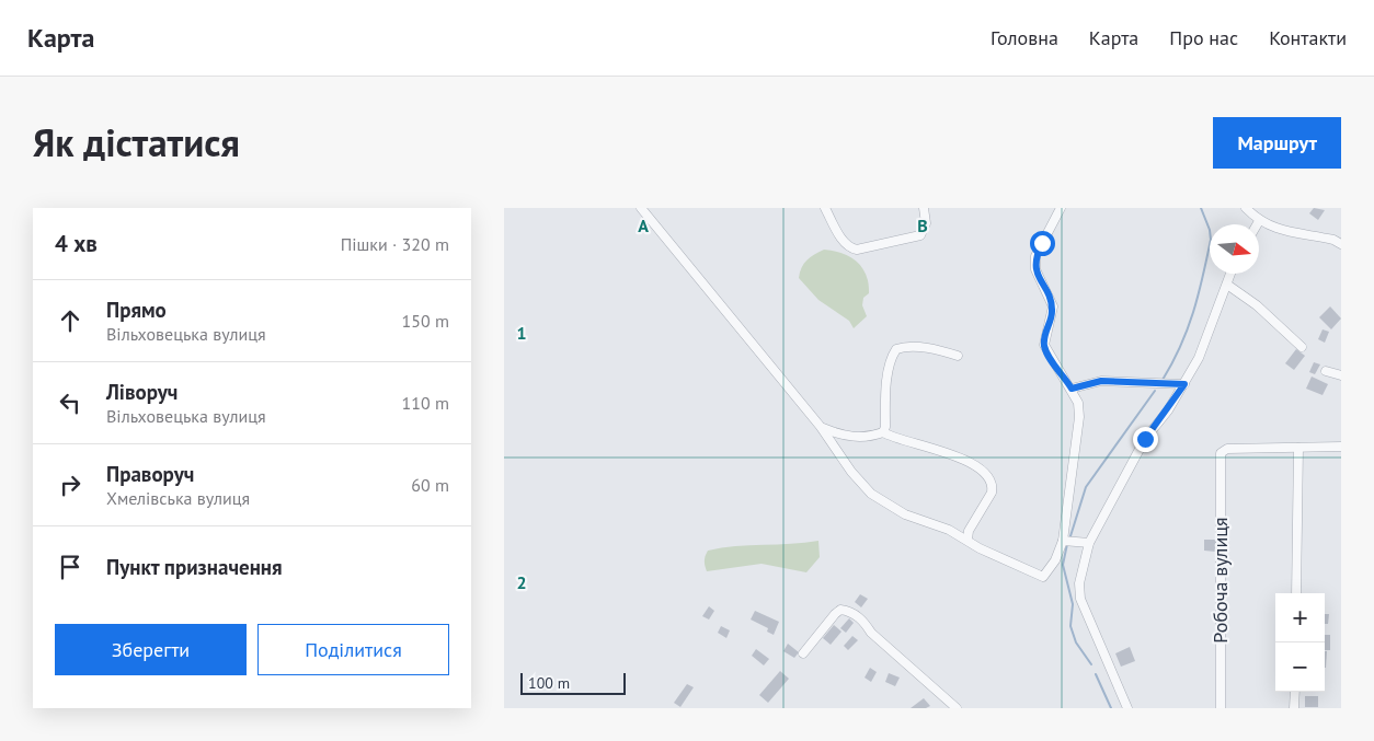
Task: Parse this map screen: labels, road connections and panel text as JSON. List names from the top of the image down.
{
  "streets": {
    "street": ["Робоча вулиця"]
  },
  "scale_bar": "100 m",
  "north": "right",
  "page": {
    "header": "Карта",
    "nav": [
      "Головна",
      "Карта",
      "Про нас",
      "Контакти"
    ],
    "title": "Як дістатися",
    "buttons": [
      "Маршрут",
      ["Зберегти", "Поділитися"]
    ],
    "heading": ["4 хв", "Пішки · 320 m"],
    "list": [
      ["Прямо", "Вільховецька вулиця", "150 m"],
      ["Ліворуч", "Вільховецька вулиця", "110 m"],
      ["Праворуч", "Хмелівська вулиця", "60 m"],
      "Пункт призначення"
    ],
    "map_buttons": ["+", "−"],
    "scale": "100 m"
  },
  "grid": {
    "columns": ["A", "B"],
    "rows": ["1", "2"]
  }
}
